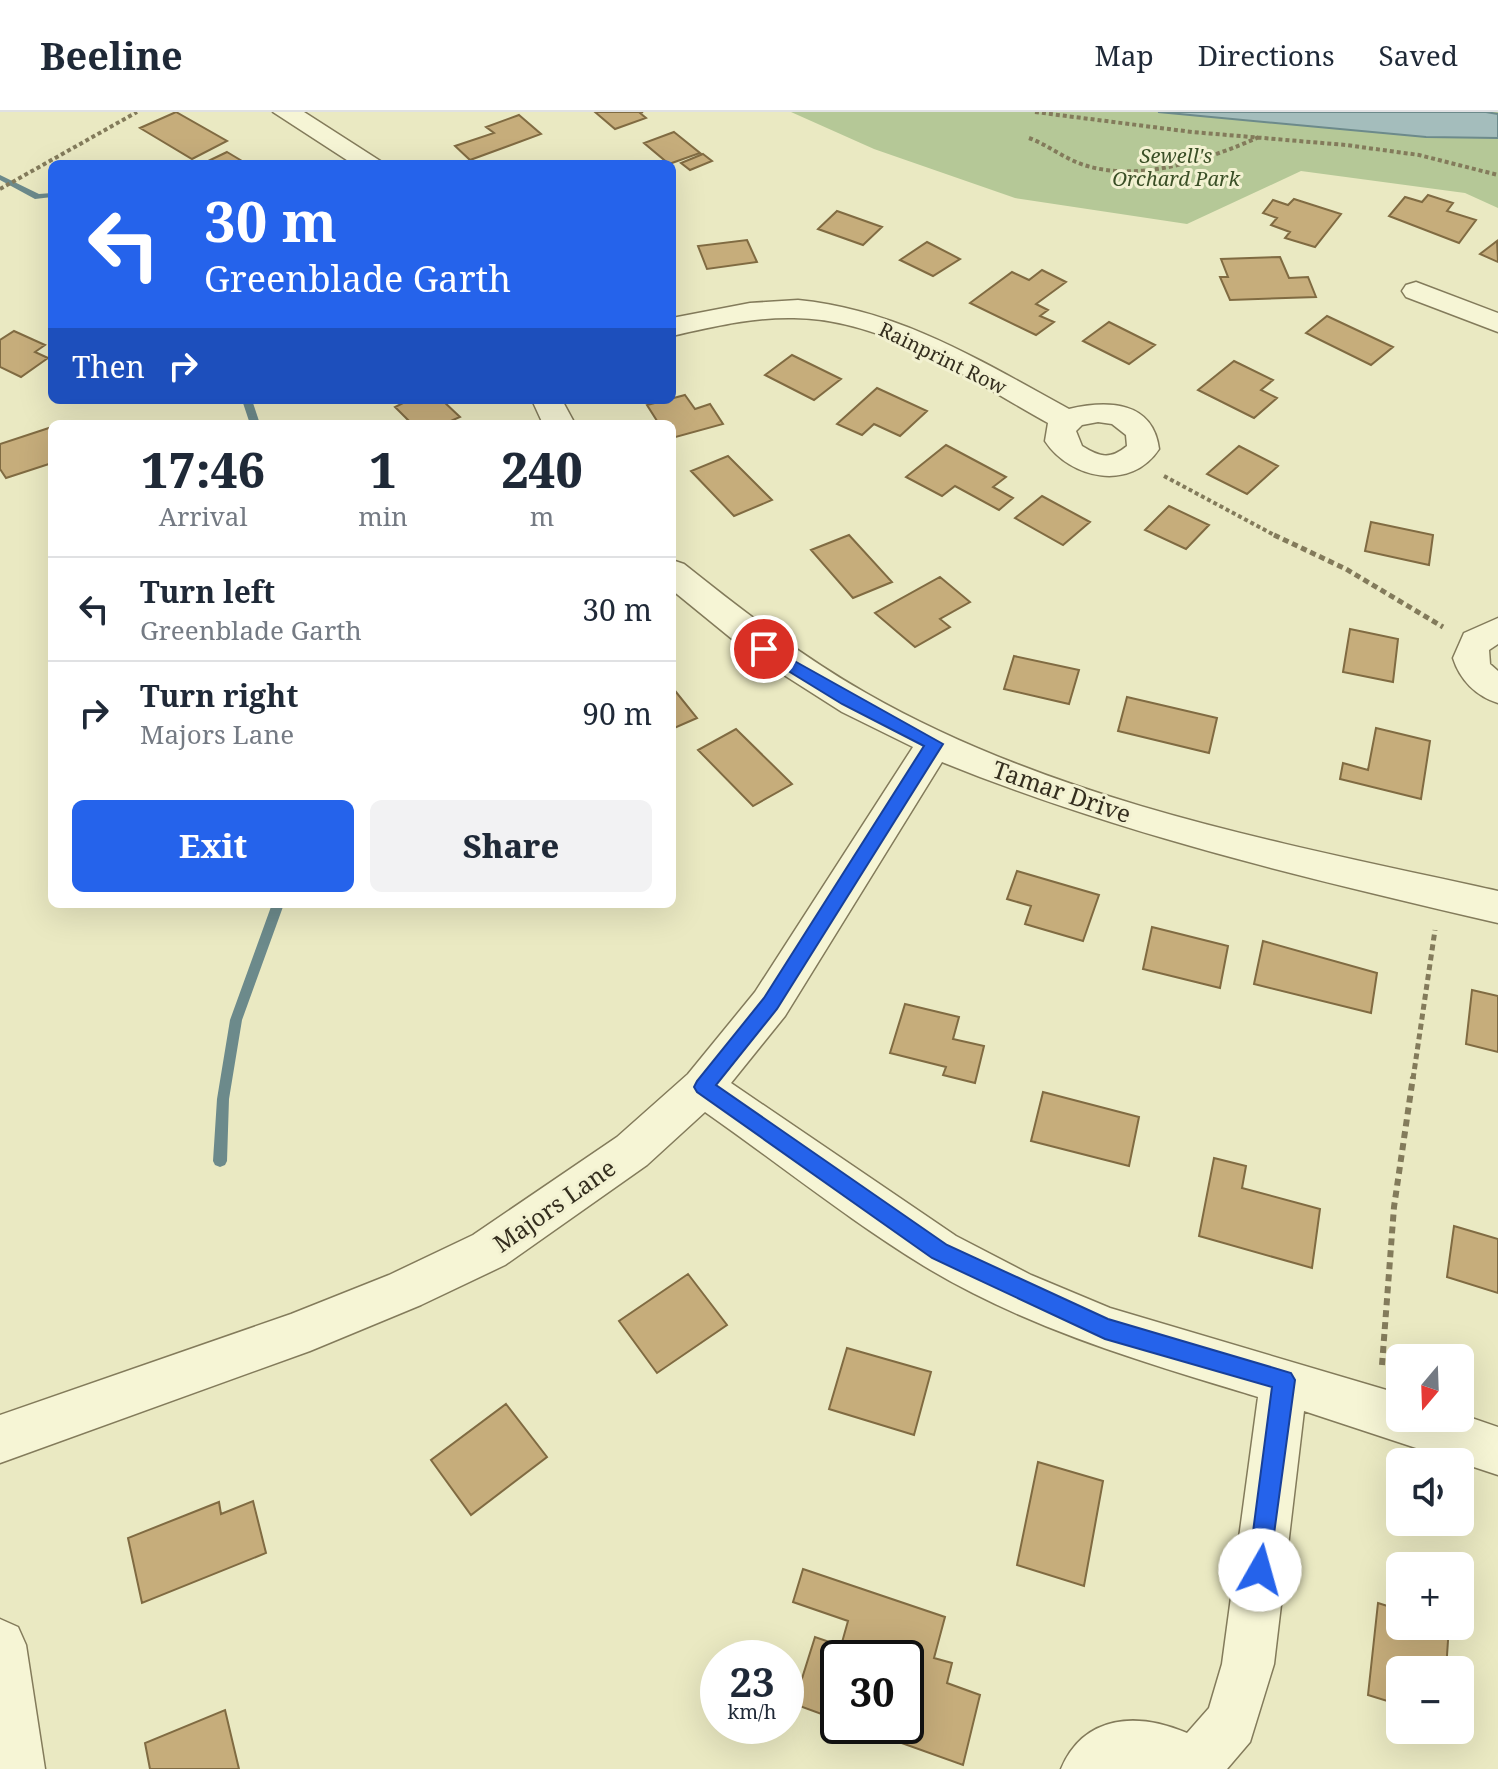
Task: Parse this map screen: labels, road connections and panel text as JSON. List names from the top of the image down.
{
  "streets": {
    "street": ["Rainprint Row", "Tamar Drive", "Majors Lane"]
  },
  "crossings": [
    ["Tamar Drive", "Majors Lane"]
  ],
  "parks": ["Sewell's Orchard Park"],
  "north": "bottom",
  "page": {
    "header": "Beeline",
    "nav": ["Map", "Directions", "Saved"],
    "turn": ["30 m", "Greenblade Garth"],
    "then": "Then",
    "eta": [
      "17:46",
      "Arrival",
      "1",
      "min",
      "240",
      "m"
    ],
    "list": [
      {
        "name": "Turn left",
        "note": "Greenblade Garth",
        "value": "30 m"
      },
      {
        "name": "Turn right",
        "note": "Majors Lane",
        "value": "90 m"
      }
    ],
    "buttons": ["Exit", "Share"],
    "map_buttons": ["+", "−"],
    "speed": "23 km/h",
    "limit": "30"
  }
}
